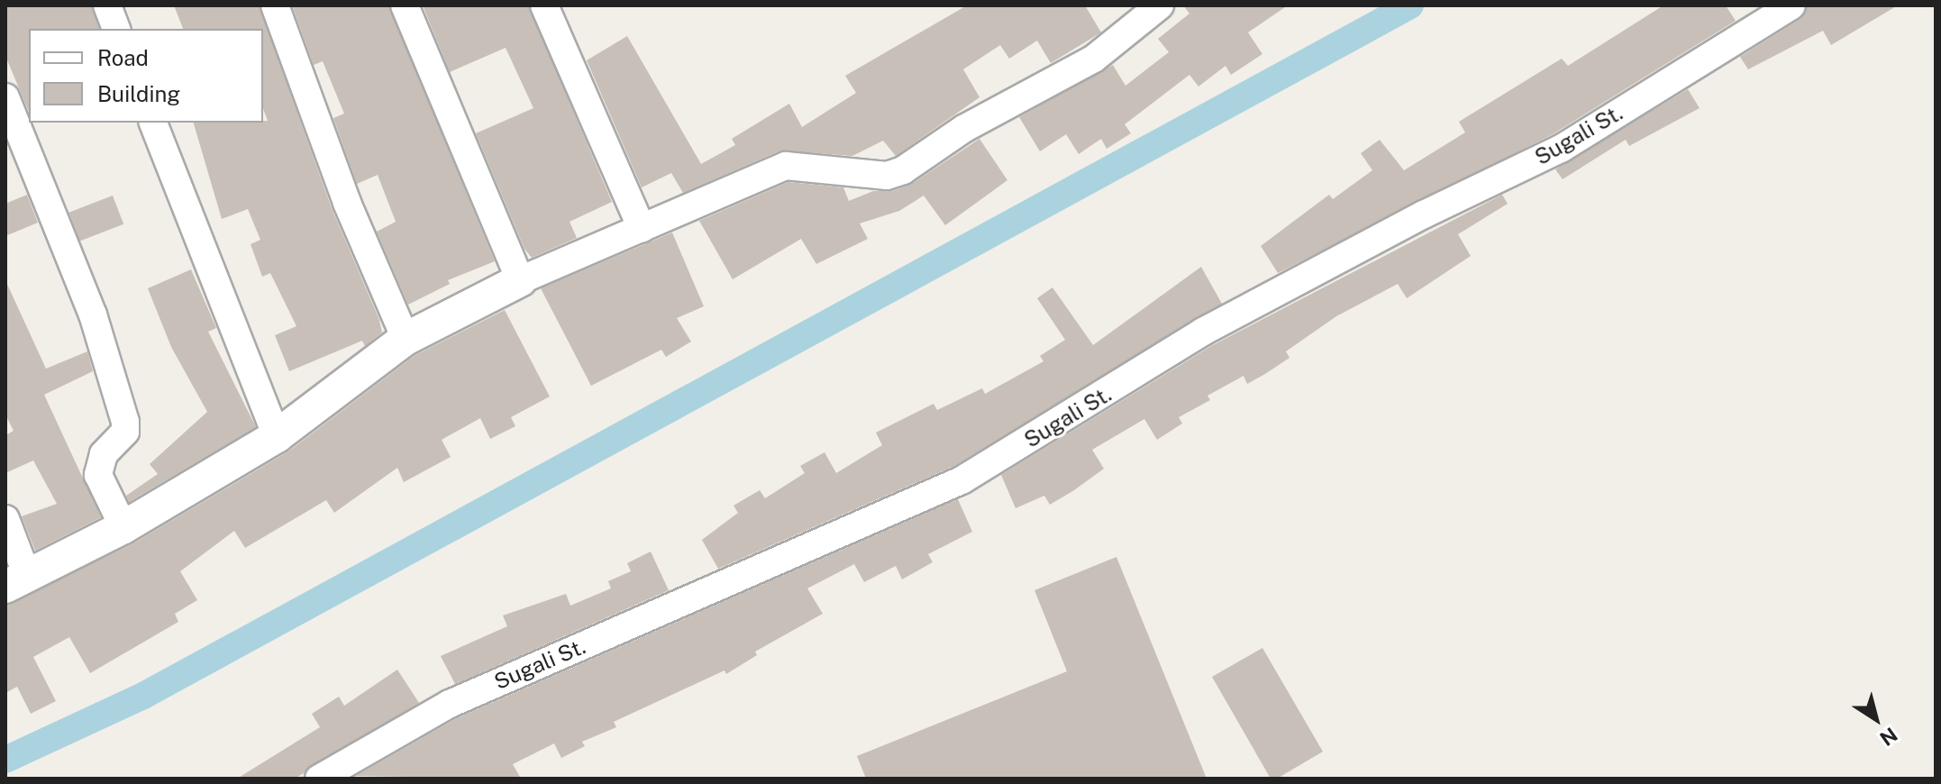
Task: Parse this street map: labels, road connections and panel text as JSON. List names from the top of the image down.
{
  "streets": {
    "street": ["Sugali St."]
  },
  "legend": ["Road", "Building"],
  "north": "bottom right"
}
